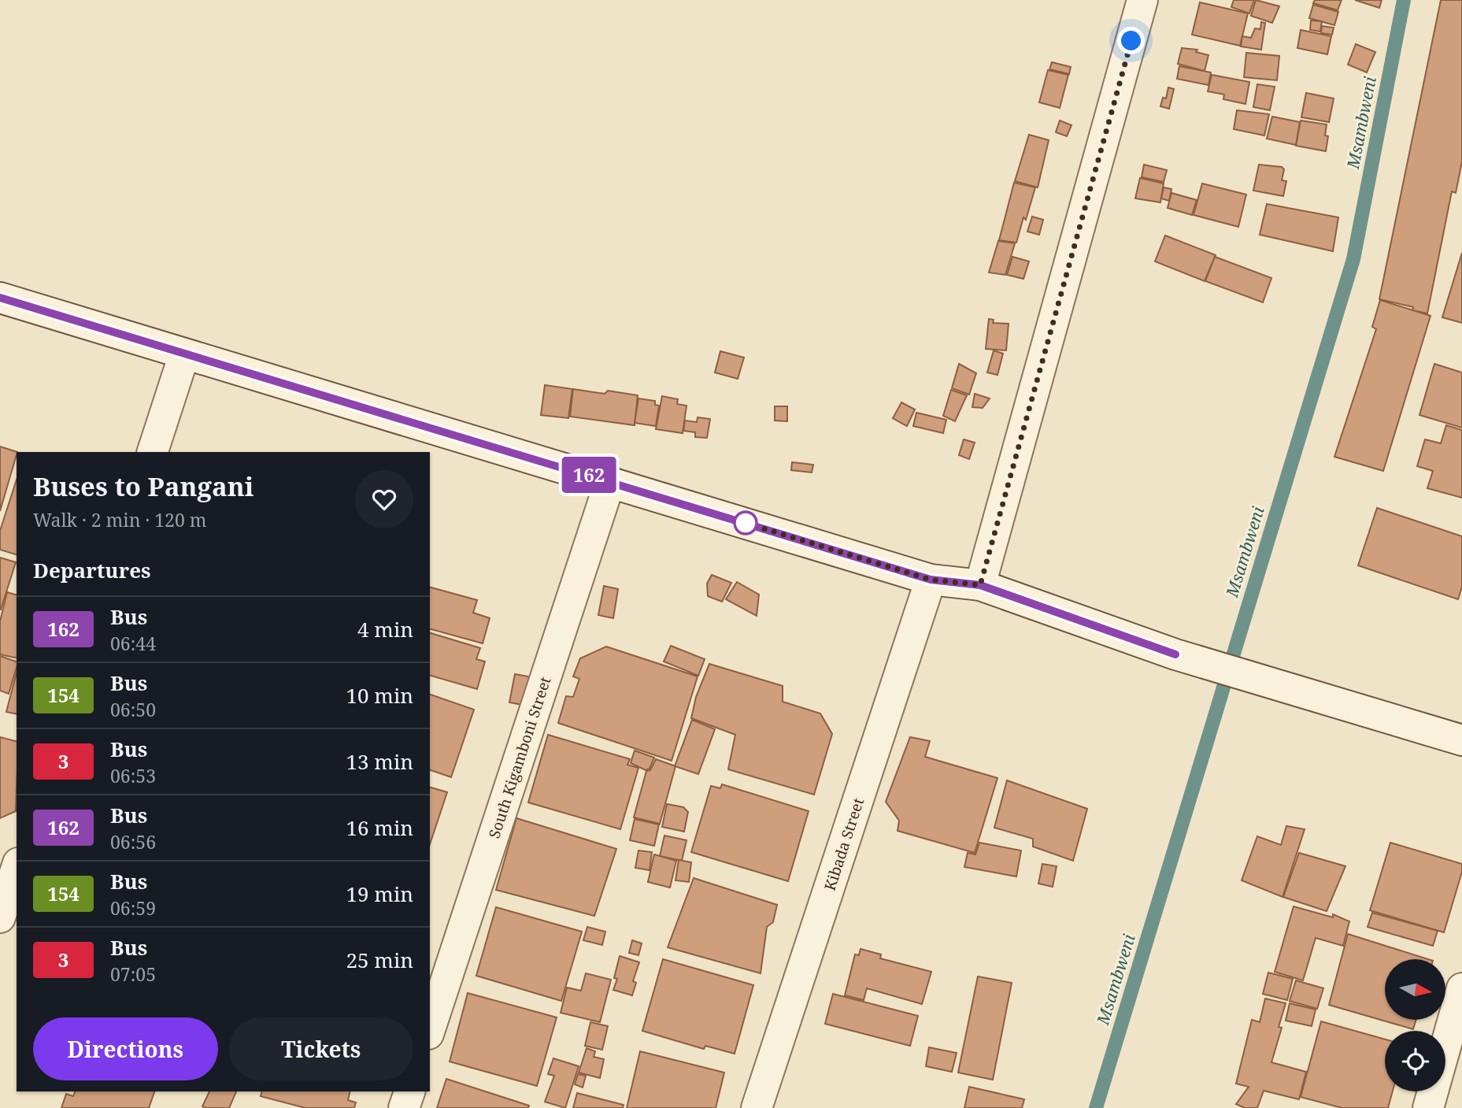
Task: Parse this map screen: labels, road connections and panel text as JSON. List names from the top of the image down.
{
  "streets": {
    "street": ["South Kigamboni Street", "Kibada Street"]
  },
  "water": ["Msambweni"],
  "lines": ["bus line 162"],
  "north": "right",
  "page": {
    "on_map": "162",
    "heading": [
      ["Buses to Pangani", "Walk · 2 min · 120 m"],
      "Departures"
    ],
    "list": [
      {
        "mark": "162",
        "name": "Bus",
        "note": "06:44",
        "value": "4 min"
      },
      {
        "mark": "154",
        "name": "Bus",
        "note": "06:50",
        "value": "10 min"
      },
      {
        "mark": "3",
        "name": "Bus",
        "note": "06:53",
        "value": "13 min"
      },
      {
        "mark": "162",
        "name": "Bus",
        "note": "06:56",
        "value": "16 min"
      },
      {
        "mark": "154",
        "name": "Bus",
        "note": "06:59",
        "value": "19 min"
      },
      {
        "mark": "3",
        "name": "Bus",
        "note": "07:05",
        "value": "25 min"
      }
    ],
    "buttons": ["Directions", "Tickets"]
  }
}
